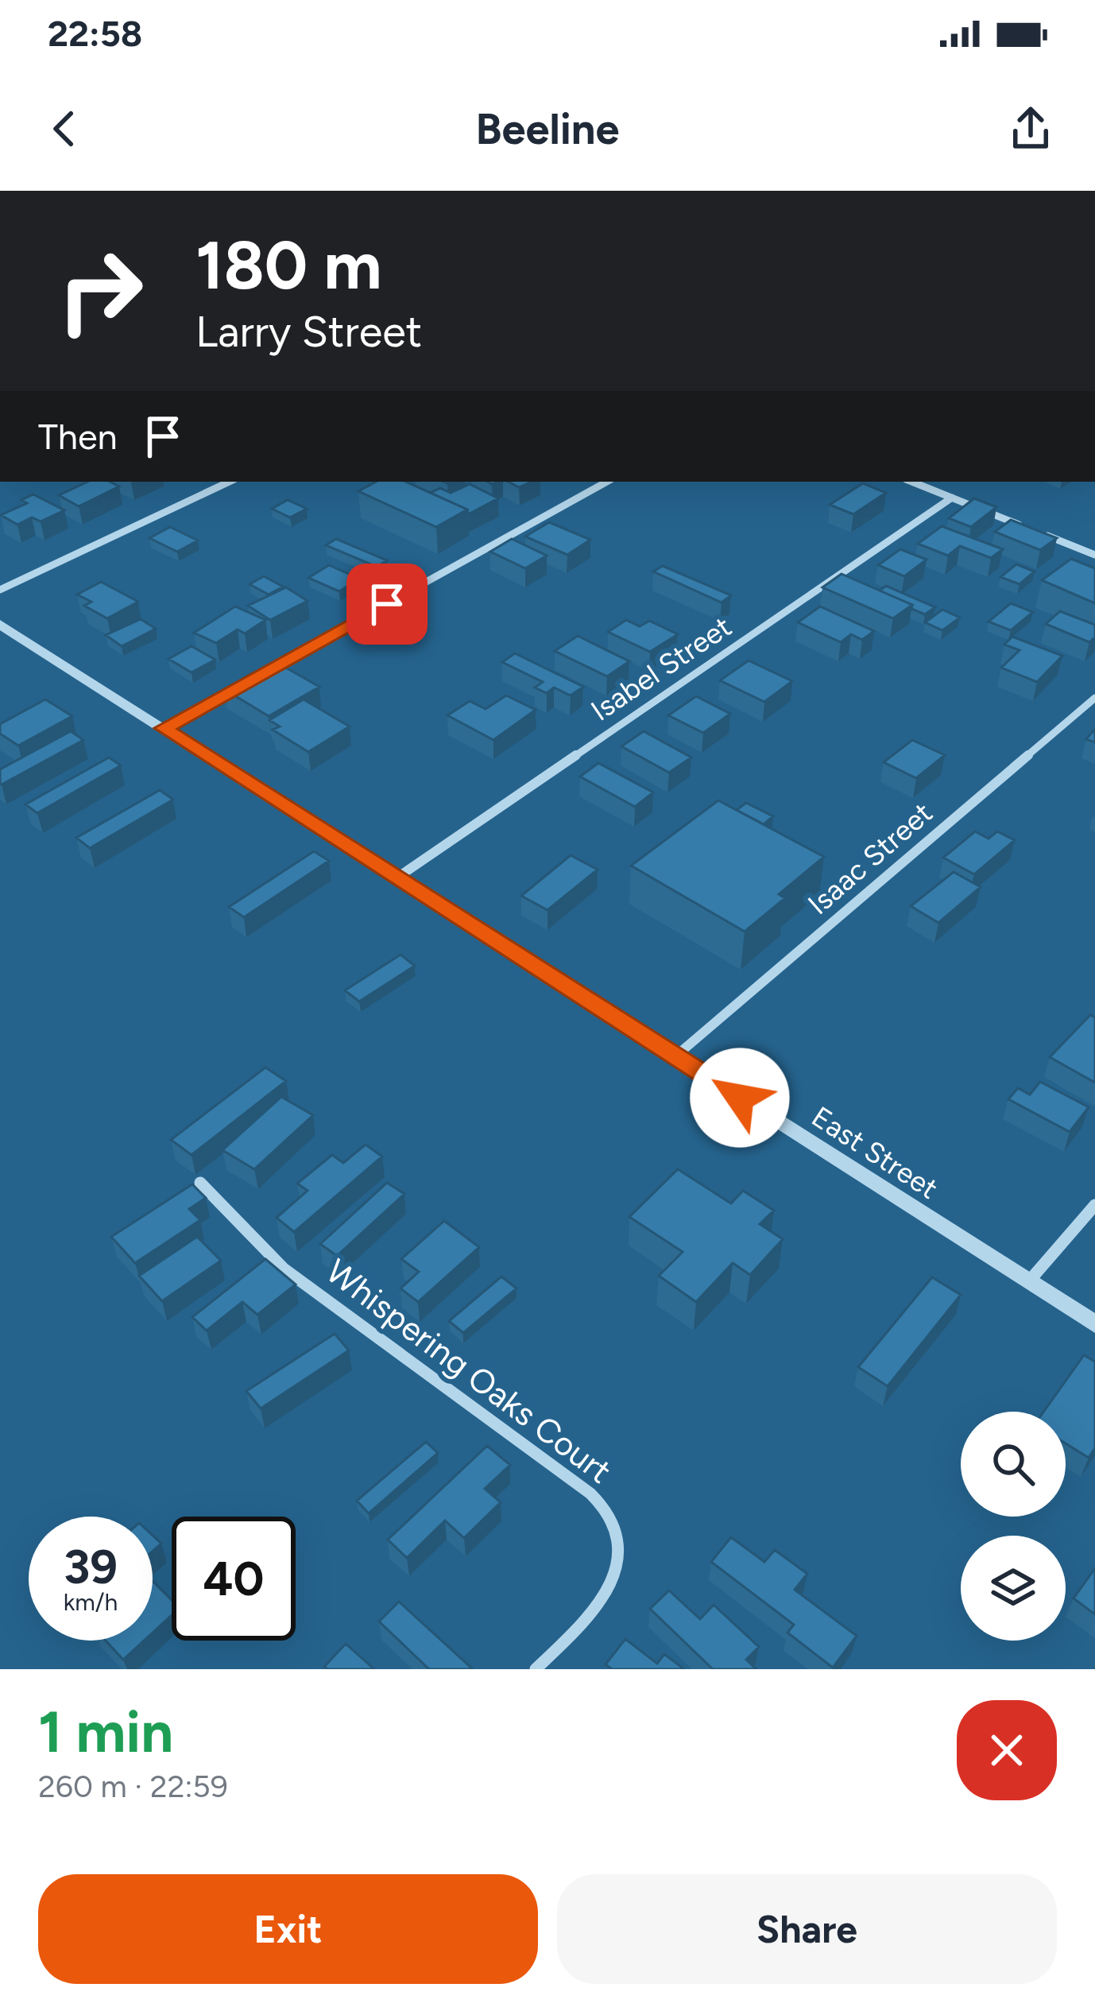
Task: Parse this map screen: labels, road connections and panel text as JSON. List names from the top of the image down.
{
  "streets": {
    "street": [
      "Isabel Street",
      "Isaac Street",
      "East Street",
      "Whispering Oaks Court"
    ]
  },
  "crossings": [
    ["Isabel Street", "East Street"],
    ["Isaac Street", "East Street"]
  ],
  "page": {
    "status": "22:58",
    "header": "Beeline",
    "turn": ["180 m", "Larry Street"],
    "then": "Then",
    "speed": "39 km/h",
    "limit": "40",
    "heading": ["1 min", "260 m · 22:59"],
    "buttons": ["Exit", "Share"]
  }
}
